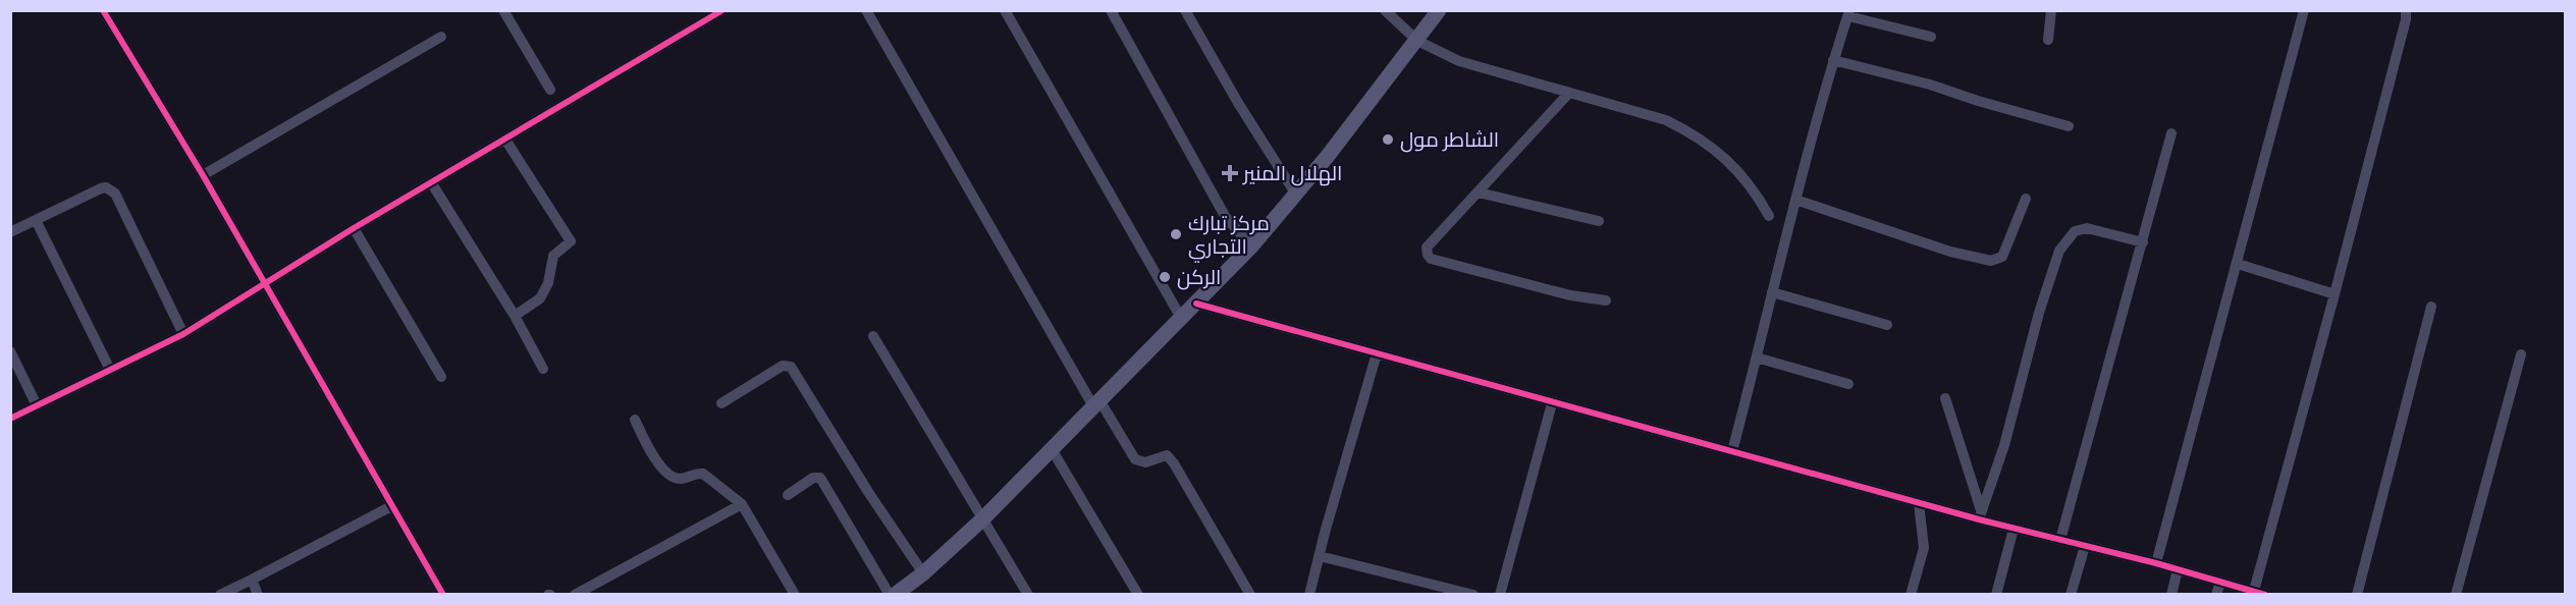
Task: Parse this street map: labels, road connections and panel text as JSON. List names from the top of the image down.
{
  "places": {
    "other": ["الشاطر مول", "مركز تبارك التجاري", "الركن"],
    "health": ["الهلال المنير"]
  }
}
